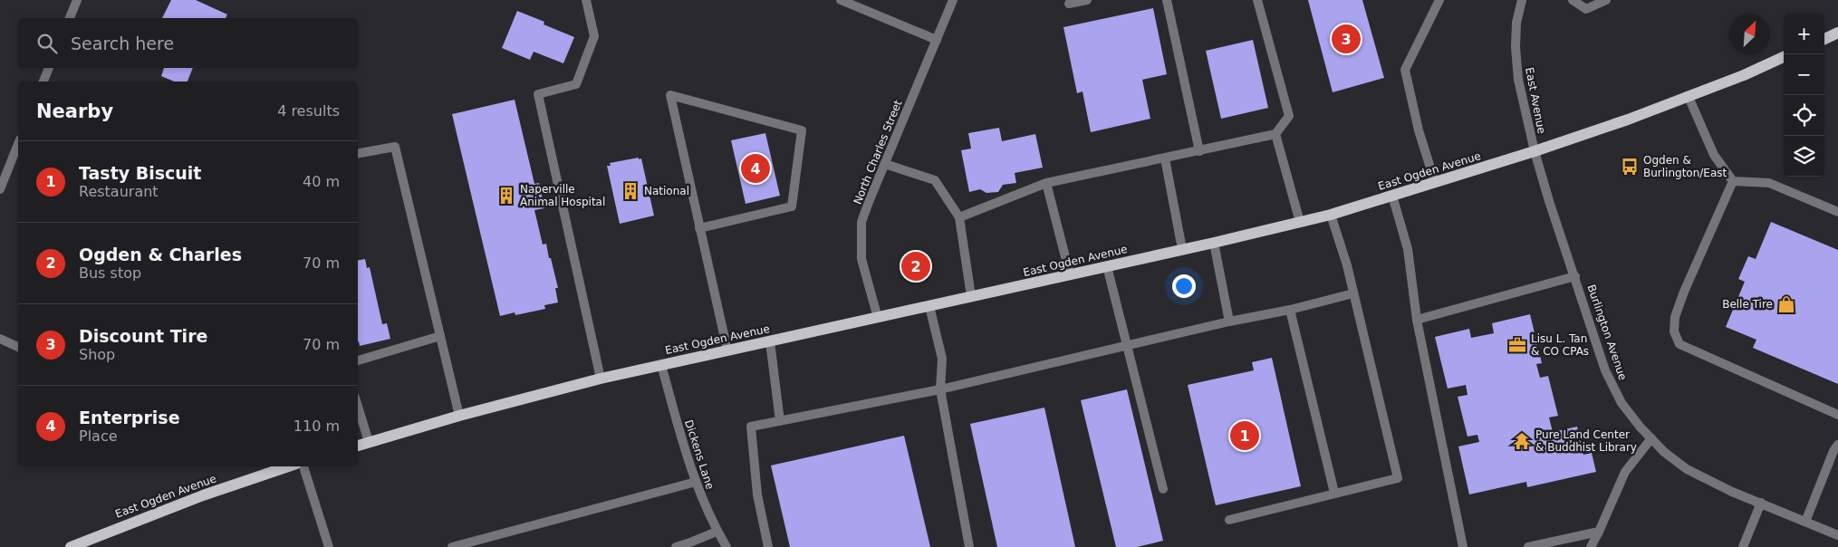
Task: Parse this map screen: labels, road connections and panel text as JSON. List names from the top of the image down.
{
  "streets": {
    "main road": ["East Ogden Avenue"],
    "street": [
      "East Avenue",
      "North Charles Street",
      "Burlington Avenue",
      "Dickens Lane"
    ]
  },
  "crossings": [
    ["East Avenue", "East Ogden Avenue"],
    ["East Avenue", "Burlington Avenue"],
    ["North Charles Street", "East Ogden Avenue"],
    ["East Ogden Avenue", "Burlington Avenue"],
    ["East Ogden Avenue", "Dickens Lane"]
  ],
  "places": {
    "bus stop": ["Ogden & Burlington/East"],
    "building": ["National", "Naperville Animal Hospital"],
    "shop": ["Belle Tire"],
    "office": ["Lisu L. Tan & CO CPAs"],
    "temple": ["Pure Land Center & Buddhist Library"]
  },
  "north": "top right",
  "page": {
    "map_buttons": ["+", "−"],
    "search": "Search here",
    "pins": [
      "3",
      "4",
      "2",
      "1"
    ],
    "heading": ["Nearby", "4 results"],
    "list": [
      {
        "mark": "1",
        "name": "Tasty Biscuit",
        "note": "Restaurant",
        "value": "40 m"
      },
      {
        "mark": "2",
        "name": "Ogden & Charles",
        "note": "Bus stop",
        "value": "70 m"
      },
      {
        "mark": "3",
        "name": "Discount Tire",
        "note": "Shop",
        "value": "70 m"
      },
      {
        "mark": "4",
        "name": "Enterprise",
        "note": "Place",
        "value": "110 m"
      }
    ]
  }
}
